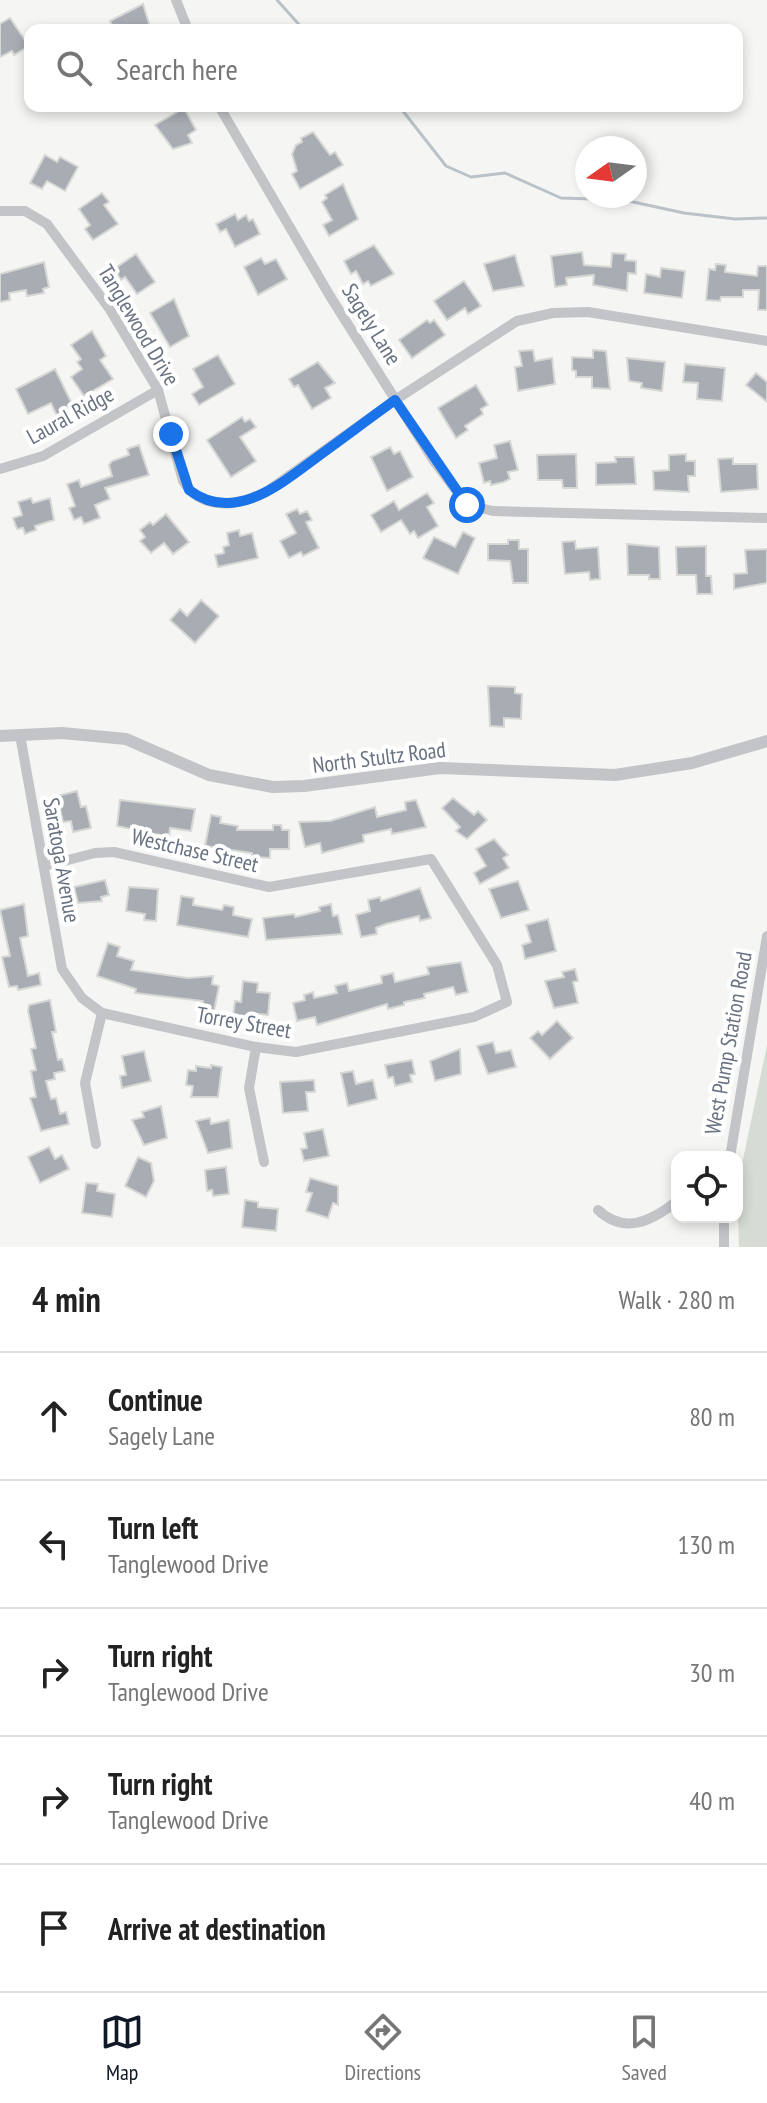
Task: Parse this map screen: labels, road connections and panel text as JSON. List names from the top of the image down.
{
  "streets": {
    "street": [
      "Sagely Lane",
      "Tanglewood Drive",
      "Laural Ridge",
      "North Stultz Road",
      "Westchase Street",
      "Saratoga Avenue",
      "Torrey Street",
      "West Pump Station Road"
    ]
  },
  "crossings": [
    ["Sagely Lane", "Tanglewood Drive"],
    ["Tanglewood Drive", "Laural Ridge"],
    ["North Stultz Road", "Saratoga Avenue"],
    ["Westchase Street", "Saratoga Avenue"],
    ["Westchase Street", "Torrey Street"],
    ["Saratoga Avenue", "Torrey Street"]
  ],
  "north": "left",
  "page": {
    "search": "Search here",
    "heading": ["4 min", "Walk · 280 m"],
    "list": [
      ["Continue", "Sagely Lane", "80 m"],
      ["Turn left", "Tanglewood Drive", "130 m"],
      ["Turn right", "Tanglewood Drive", "30 m"],
      ["Turn right", "Tanglewood Drive", "40 m"],
      "Arrive at destination"
    ],
    "nav": ["Map", "Directions", "Saved"]
  }
}
